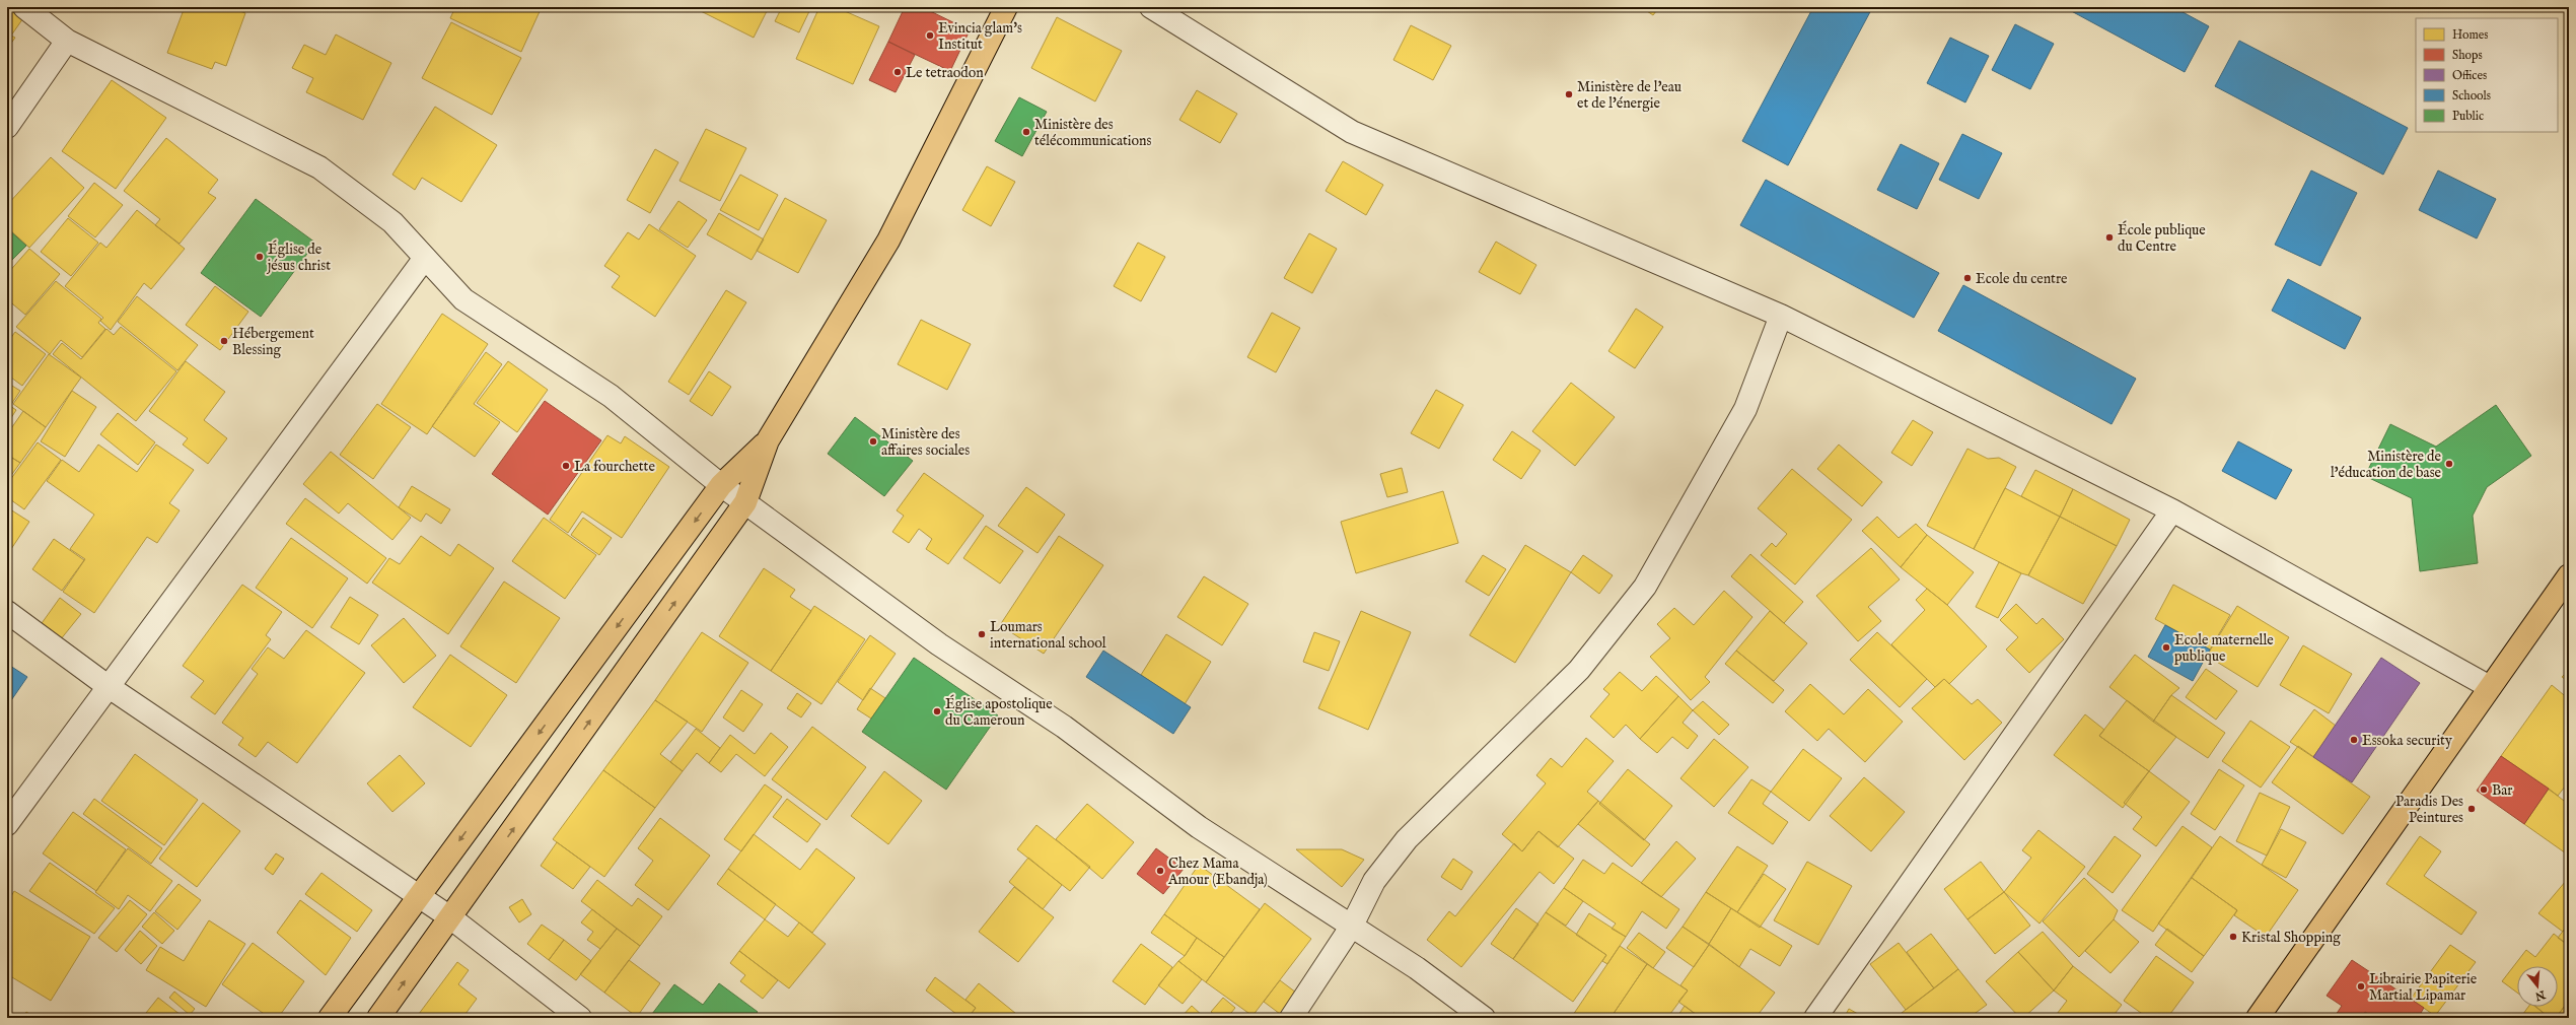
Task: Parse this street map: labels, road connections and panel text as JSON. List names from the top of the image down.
{
  "places": [
    "Evincia glam's Institut",
    "Le tetraodon",
    "Ministère de l'eau et de l'énergie",
    "Ministère des télécommunications",
    "École publique du Centre",
    "Église de jésus christ",
    "Ecole du centre",
    "Hébergement Blessing",
    "Ministère des affaires sociales",
    "Ministère de l'éducation de base",
    "La fourchette",
    "Loumars international school",
    "Ecole maternelle publique",
    "Église apostolique du Cameroun",
    "Essoka security",
    "Bar",
    "Paradis Des Peintures",
    "Chez Mama Amour (Ebandja)",
    "Kristal Shopping",
    "Librairie Papiterie Martial Lipamar"
  ],
  "legend": [
    "Homes",
    "Shops",
    "Offices",
    "Schools",
    "Public"
  ],
  "north": "bottom"
}
